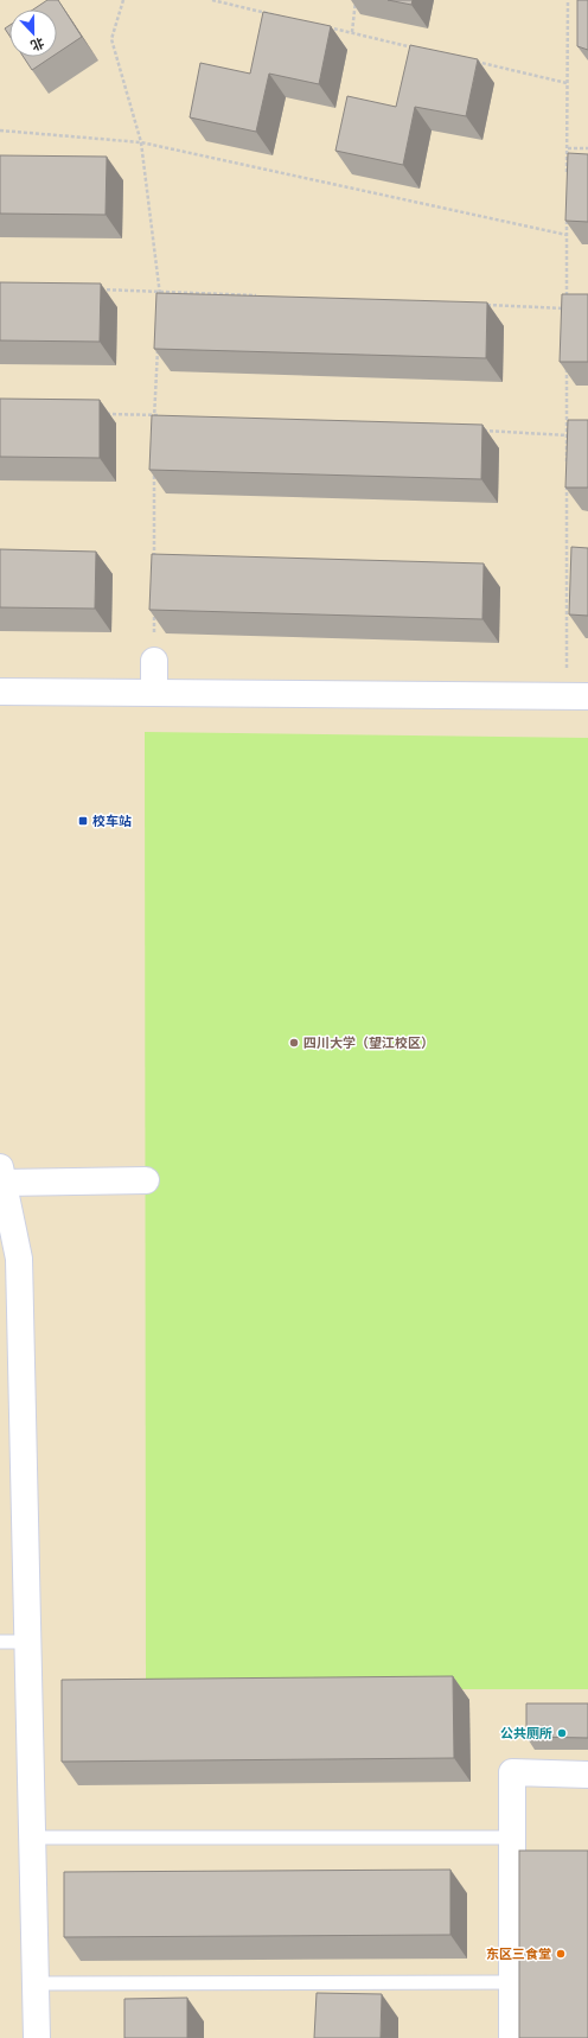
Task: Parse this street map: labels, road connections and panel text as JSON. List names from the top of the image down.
{
  "places": {
    "transit": ["校车站"],
    "other": ["四川大学（望江校区）", "公共厕所", "东区三食堂"]
  },
  "north": "bottom"
}
